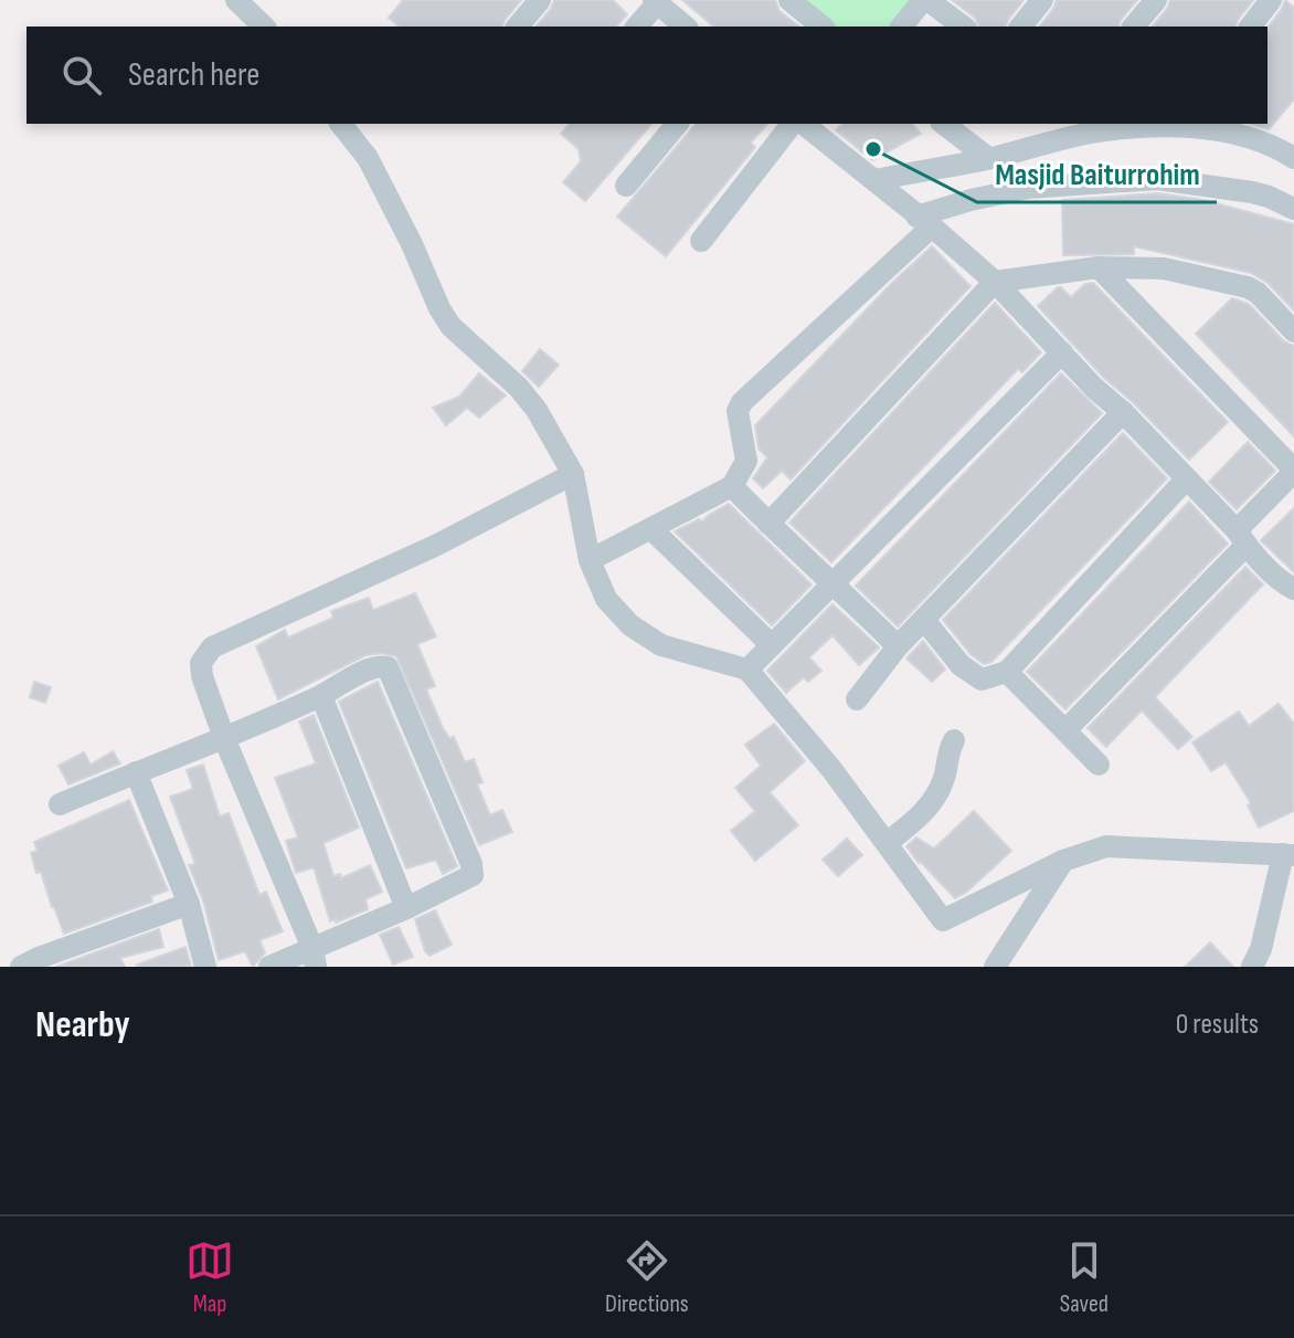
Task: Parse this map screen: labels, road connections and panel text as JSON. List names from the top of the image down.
{
  "places": ["Masjid Baiturrohim"],
  "page": {
    "search": "Search here",
    "heading": ["Nearby", "0 results"],
    "nav": ["Map", "Directions", "Saved"]
  }
}
